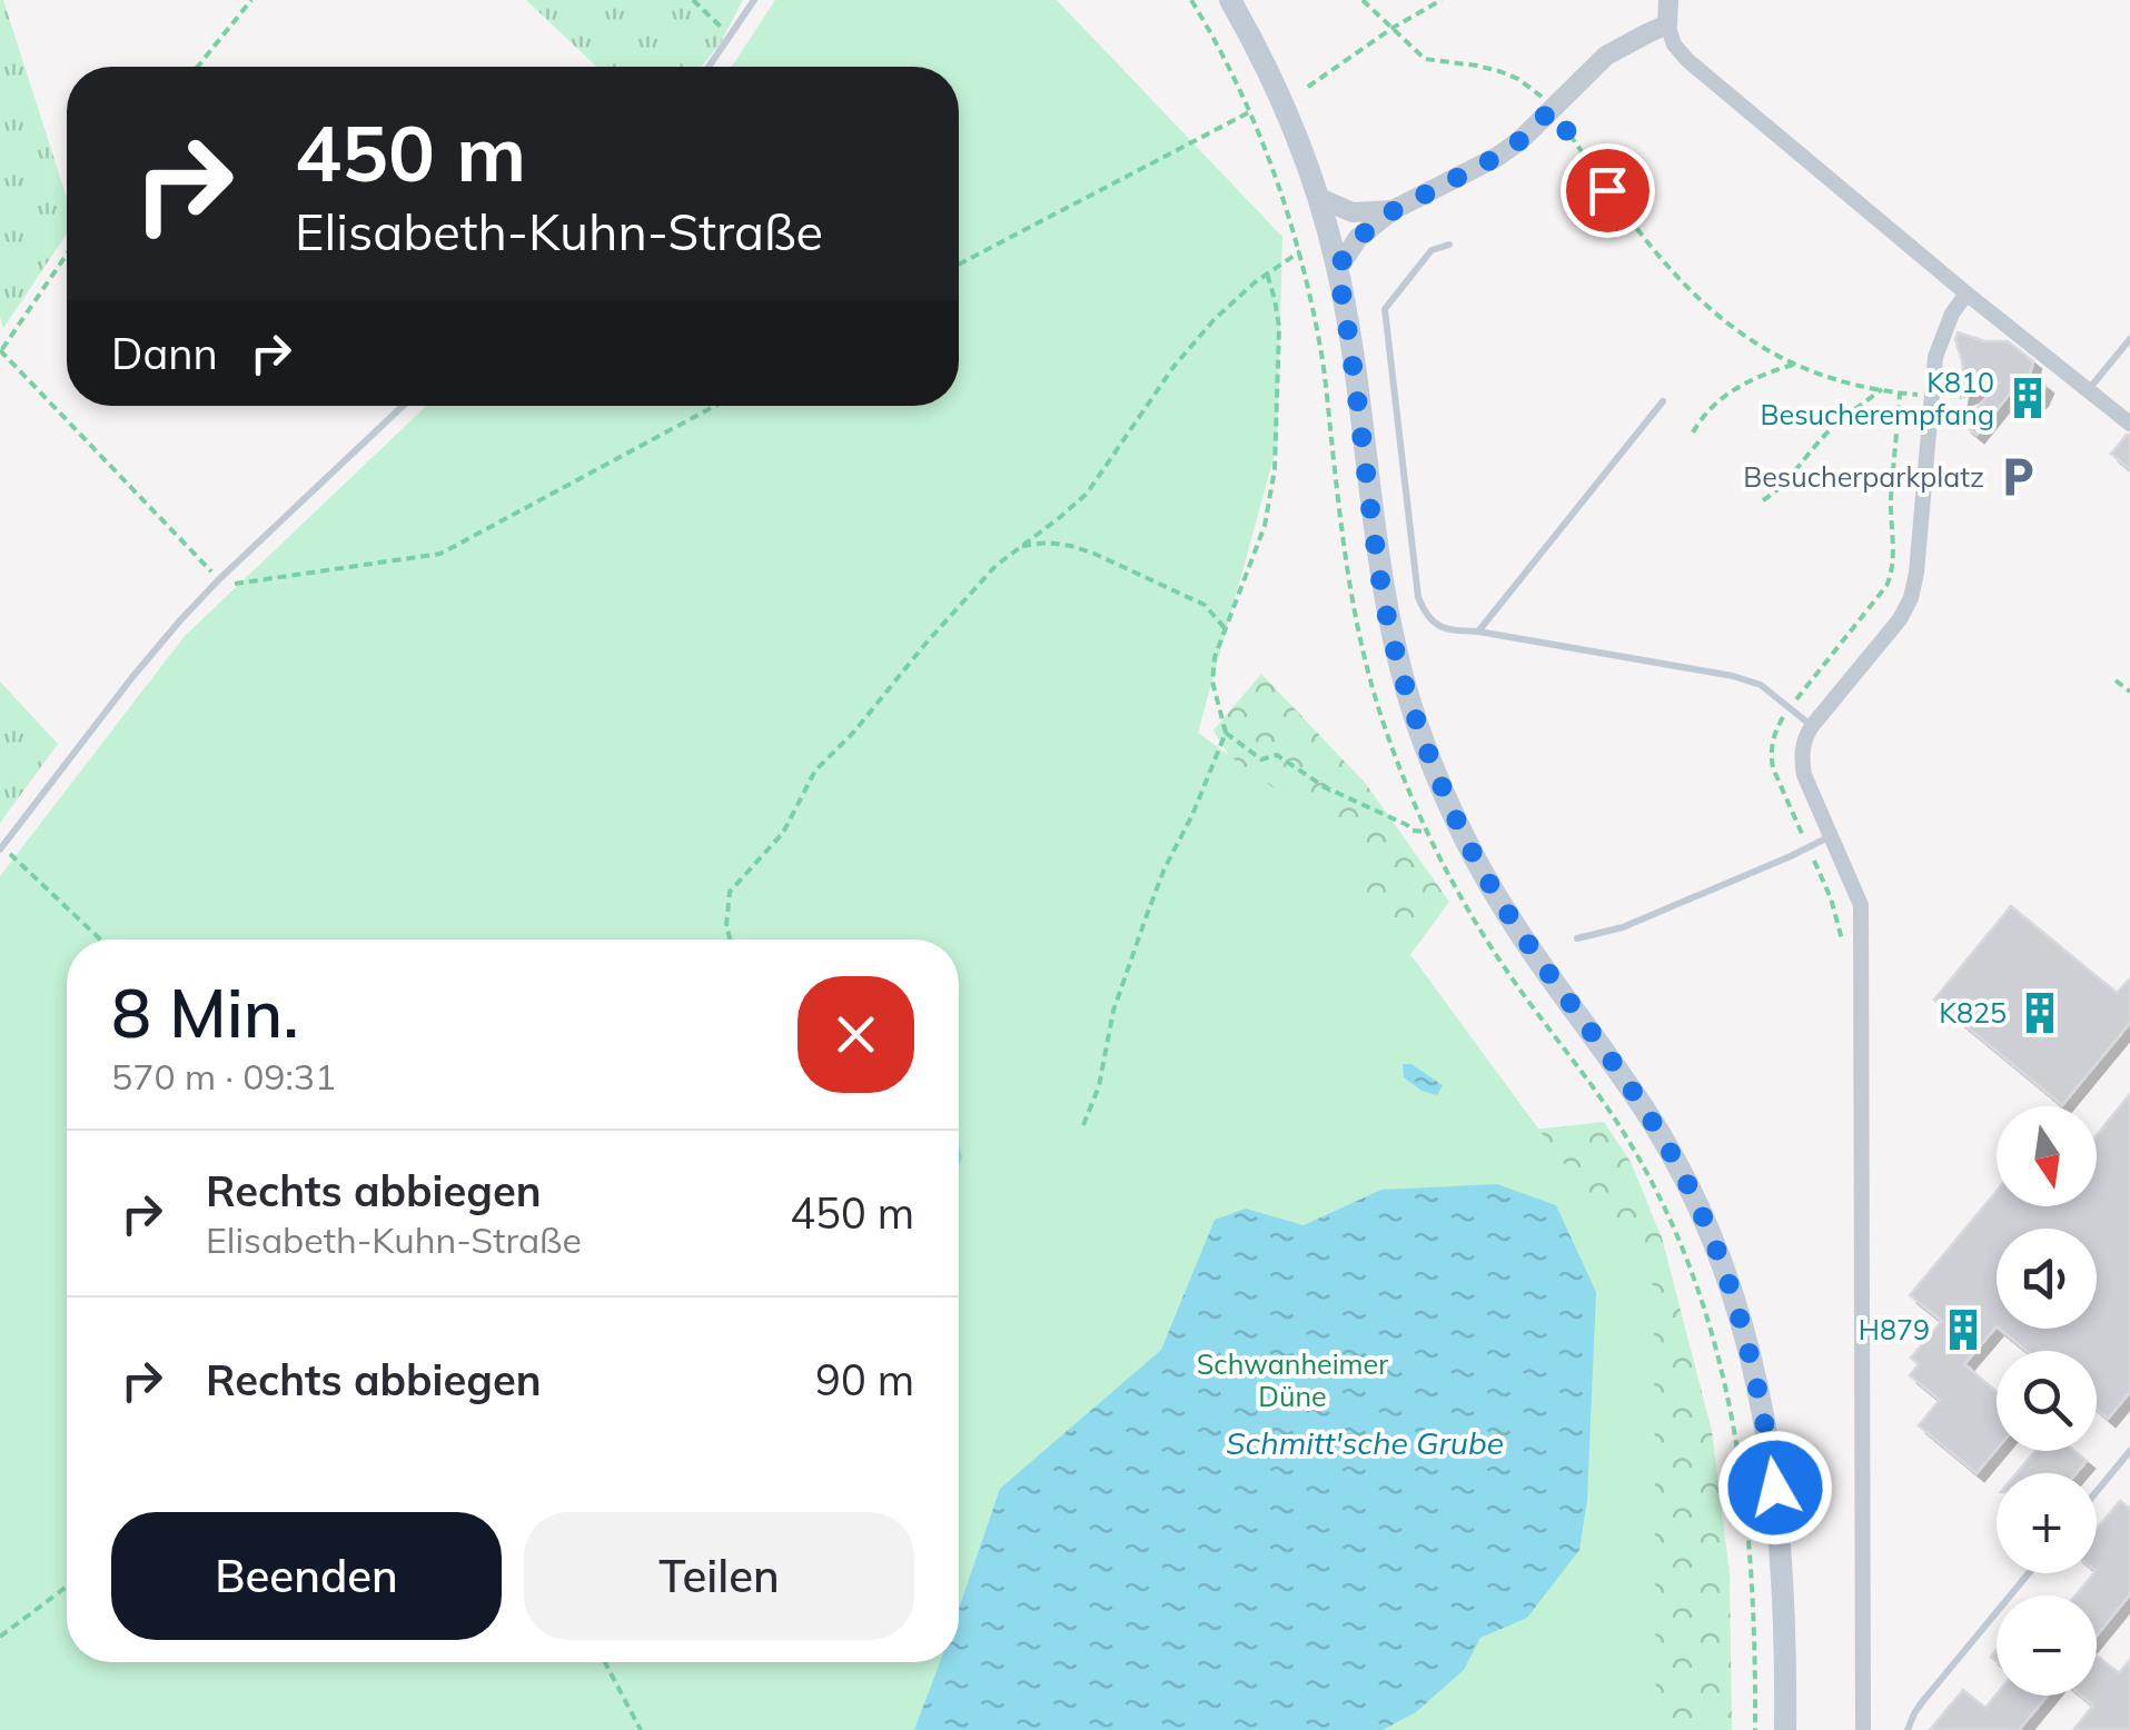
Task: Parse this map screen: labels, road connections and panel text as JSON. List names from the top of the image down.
{
  "water": ["Schmitt'sche Grube"],
  "parks": ["Schwanheimer Düne"],
  "places": {
    "building": ["K810 Besucherempfang", "K825", "H879"],
    "parking": ["Besucherparkplatz"]
  },
  "north": "bottom",
  "page": {
    "turn": ["450 m", "Elisabeth-Kuhn-Straße"],
    "then": "Dann",
    "heading": ["8 Min.", "570 m · 09:31"],
    "map_buttons": ["+", "−"],
    "list": [
      {
        "name": "Rechts abbiegen",
        "note": "Elisabeth-Kuhn-Straße",
        "value": "450 m"
      },
      {
        "name": "Rechts abbiegen",
        "value": "90 m"
      }
    ],
    "buttons": ["Beenden", "Teilen"]
  }
}
